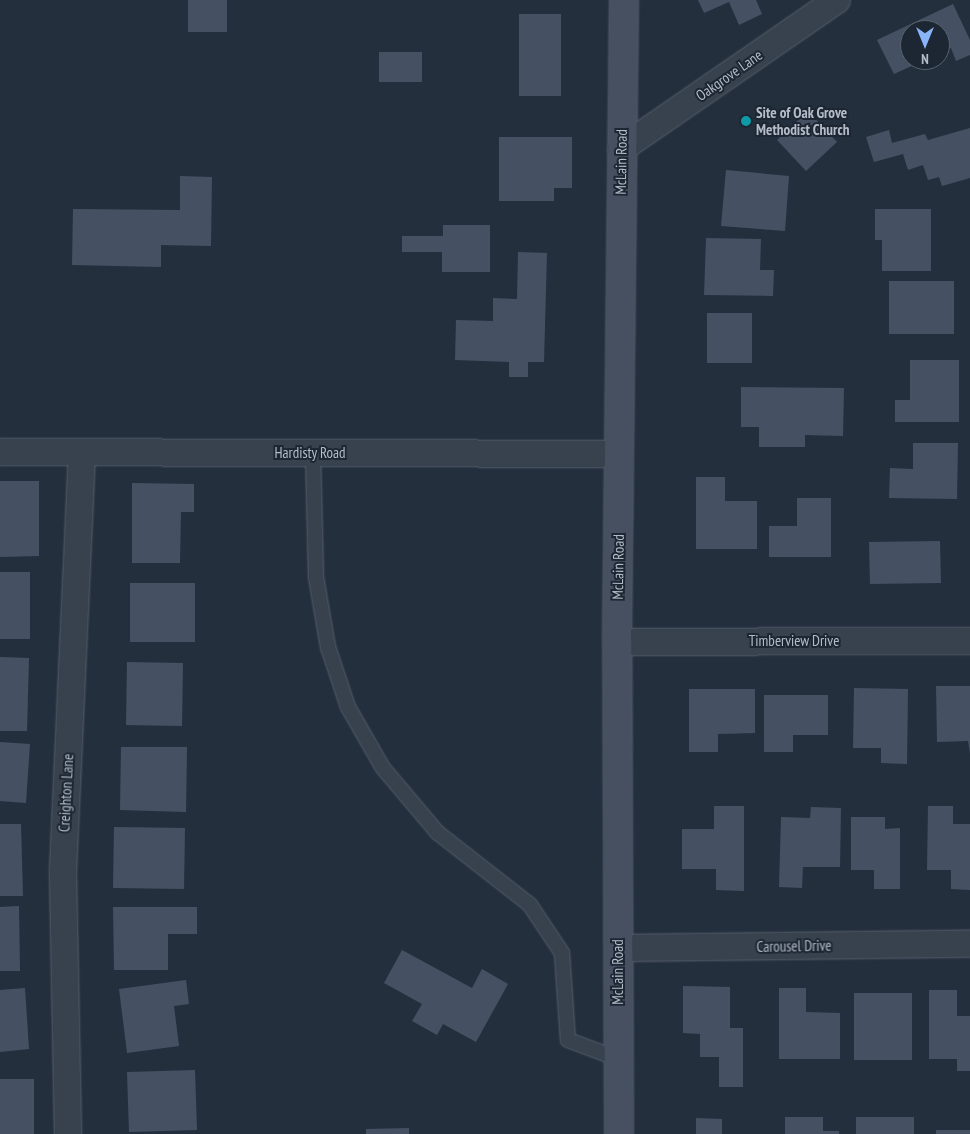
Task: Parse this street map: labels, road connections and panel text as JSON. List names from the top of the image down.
{
  "streets": {
    "street": [
      "Oakgrove Lane",
      "McLain Road",
      "Hardisty Road",
      "Timberview Drive",
      "Creighton Lane",
      "Carousel Drive"
    ]
  },
  "crossings": [
    ["Oakgrove Lane", "McLain Road"],
    ["McLain Road", "Hardisty Road"],
    ["McLain Road", "Timberview Drive"],
    ["McLain Road", "Carousel Drive"],
    ["Hardisty Road", "Creighton Lane"]
  ],
  "places": ["Site of Oak Grove Methodist Church"],
  "north": "bottom"
}
